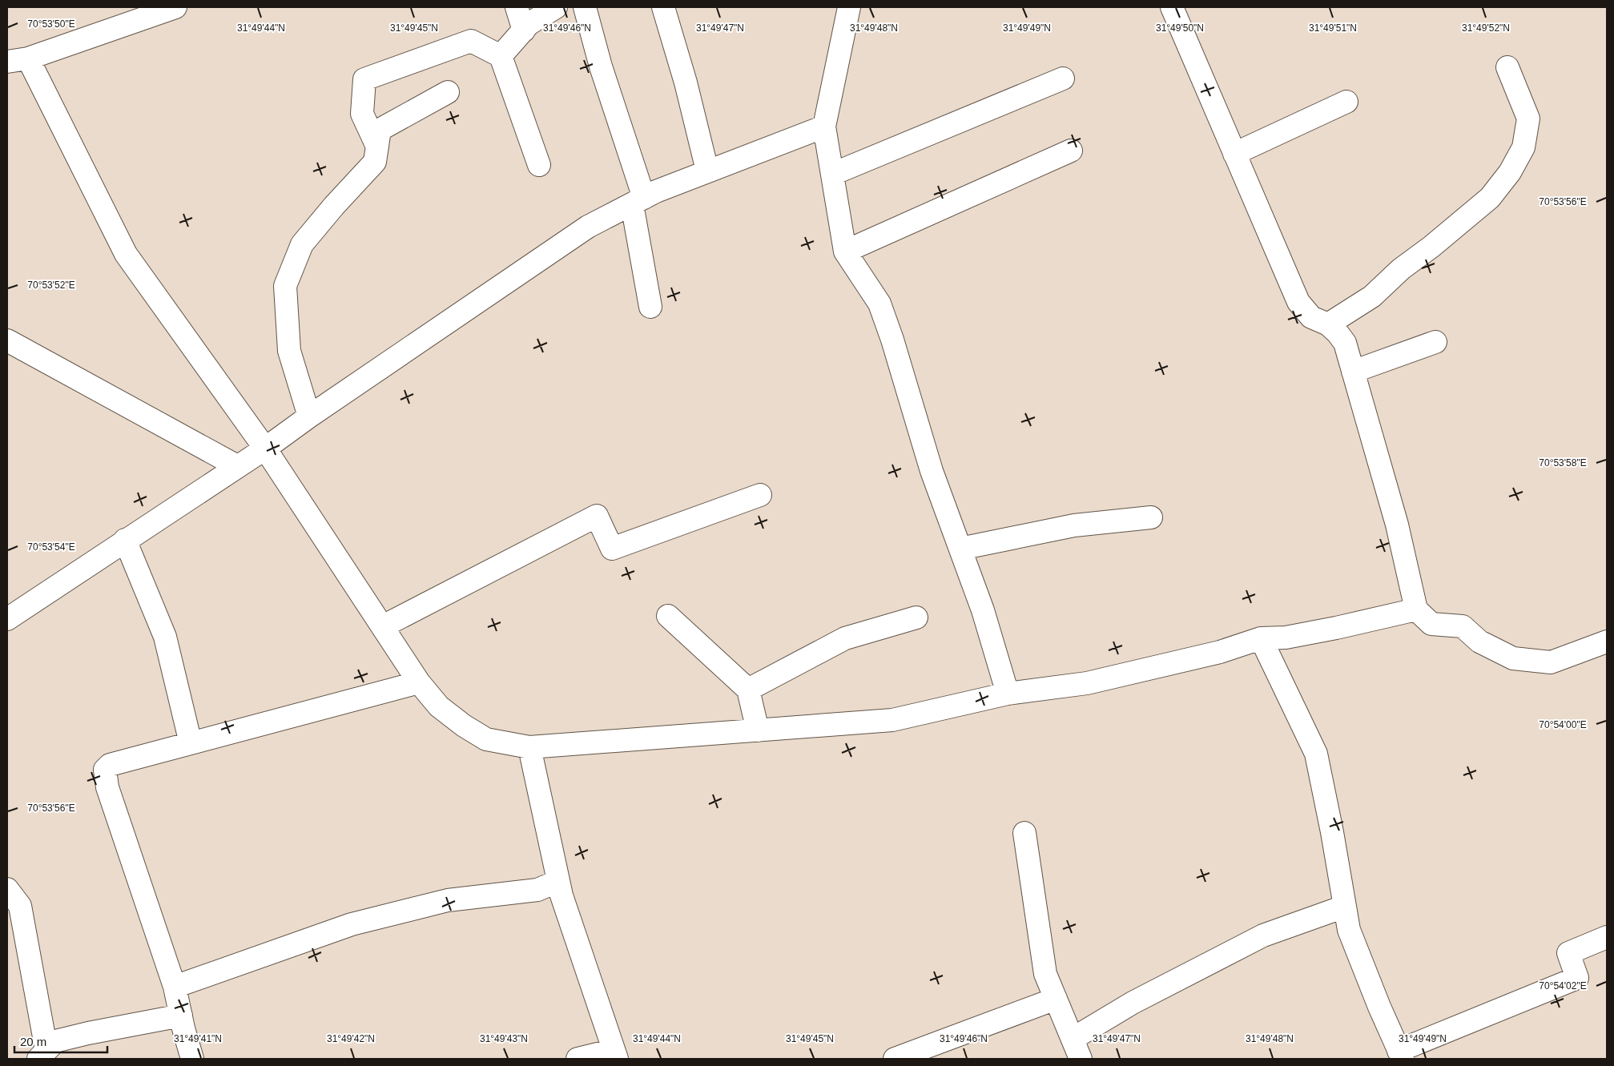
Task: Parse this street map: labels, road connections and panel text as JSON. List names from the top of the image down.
{
  "scale_bar": "20 m",
  "coordinates": [
    "70°53'50\"E",
    "31°49'44\"N",
    "31°49'45\"N",
    "31°49'46\"N",
    "31°49'47\"N",
    "31°49'48\"N",
    "31°49'49\"N",
    "31°49'50\"N",
    "31°49'51\"N",
    "31°49'52\"N",
    "70°53'56\"E",
    "70°53'52\"E",
    "70°53'58\"E",
    "70°53'54\"E",
    "70°54'00\"E",
    "70°54'02\"E",
    "31°49'41\"N",
    "31°49'42\"N",
    "31°49'43\"N"
  ]
}
